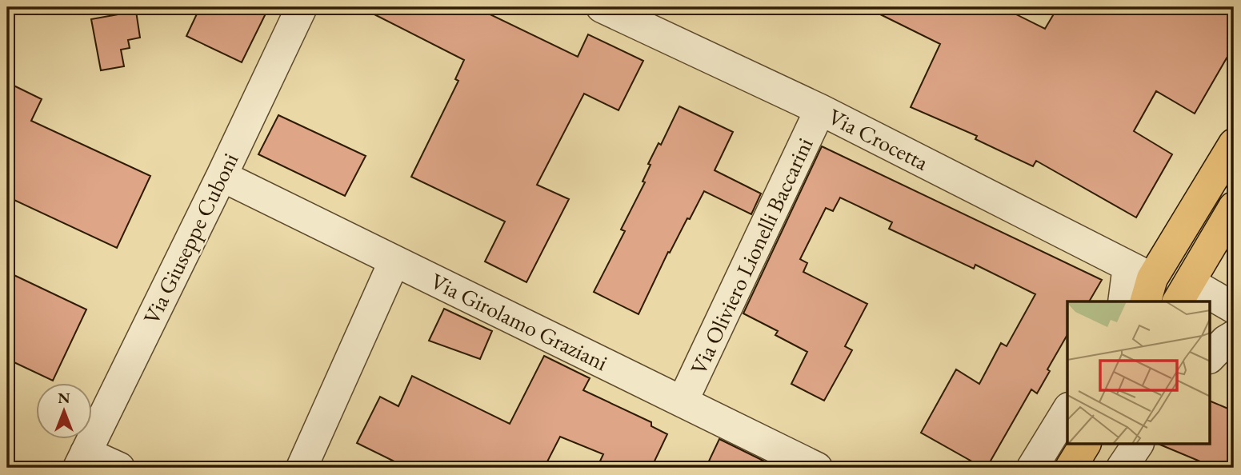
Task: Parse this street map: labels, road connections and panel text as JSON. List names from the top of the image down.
{
  "streets": {
    "street": [
      "Via Crocetta",
      "Via Giuseppe Cuboni",
      "Via Oliviero Lionelli Baccarini",
      "Via Girolamo Graziani"
    ]
  },
  "crossings": [
    ["Via Crocetta", "Via Oliviero Lionelli Baccarini"],
    ["Via Giuseppe Cuboni", "Via Girolamo Graziani"],
    ["Via Oliviero Lionelli Baccarini", "Via Girolamo Graziani"]
  ],
  "north": "top"
}
